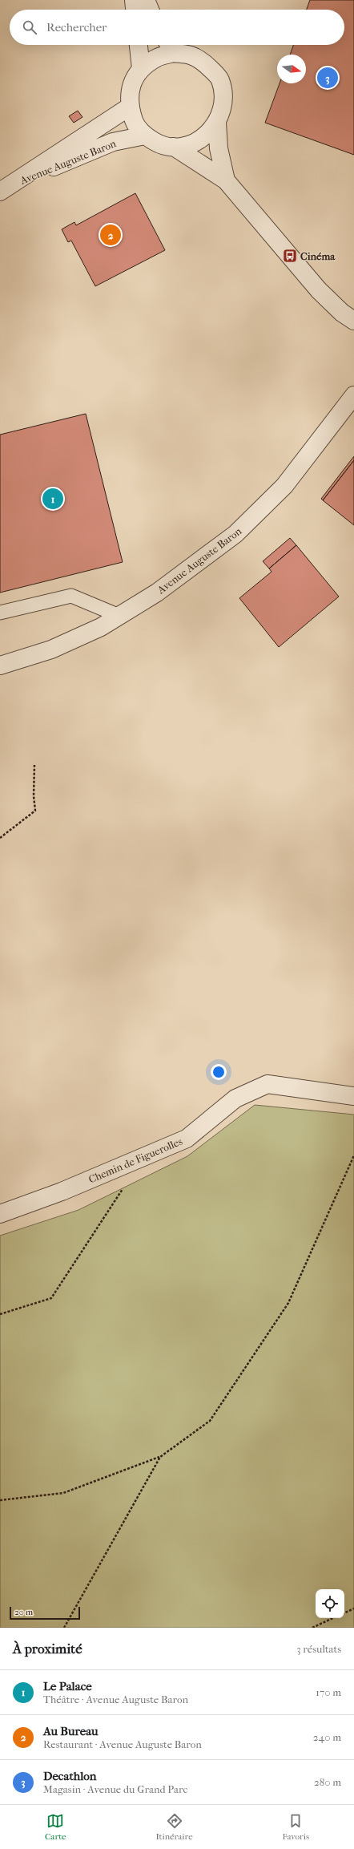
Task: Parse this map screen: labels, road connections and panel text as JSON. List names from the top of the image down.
{
  "streets": {
    "street": ["Avenue Auguste Baron", "Chemin de Figuerolles"]
  },
  "places": {
    "bus stop": ["Cinéma"]
  },
  "scale_bar": "20 m",
  "north": "right",
  "page": {
    "search": "Rechercher",
    "pins": ["3", "2", "1"],
    "scale": "20 m",
    "heading": ["À proximité", "3 résultats"],
    "list": [
      {
        "mark": "1",
        "name": "Le Palace",
        "note": "Théâtre · Avenue Auguste Baron",
        "value": "170 m"
      },
      {
        "mark": "2",
        "name": "Au Bureau",
        "note": "Restaurant · Avenue Auguste Baron",
        "value": "240 m"
      },
      {
        "mark": "3",
        "name": "Decathlon",
        "note": "Magasin · Avenue du Grand Parc",
        "value": "280 m"
      }
    ],
    "nav": ["Carte", "Itinéraire", "Favoris"]
  }
}
